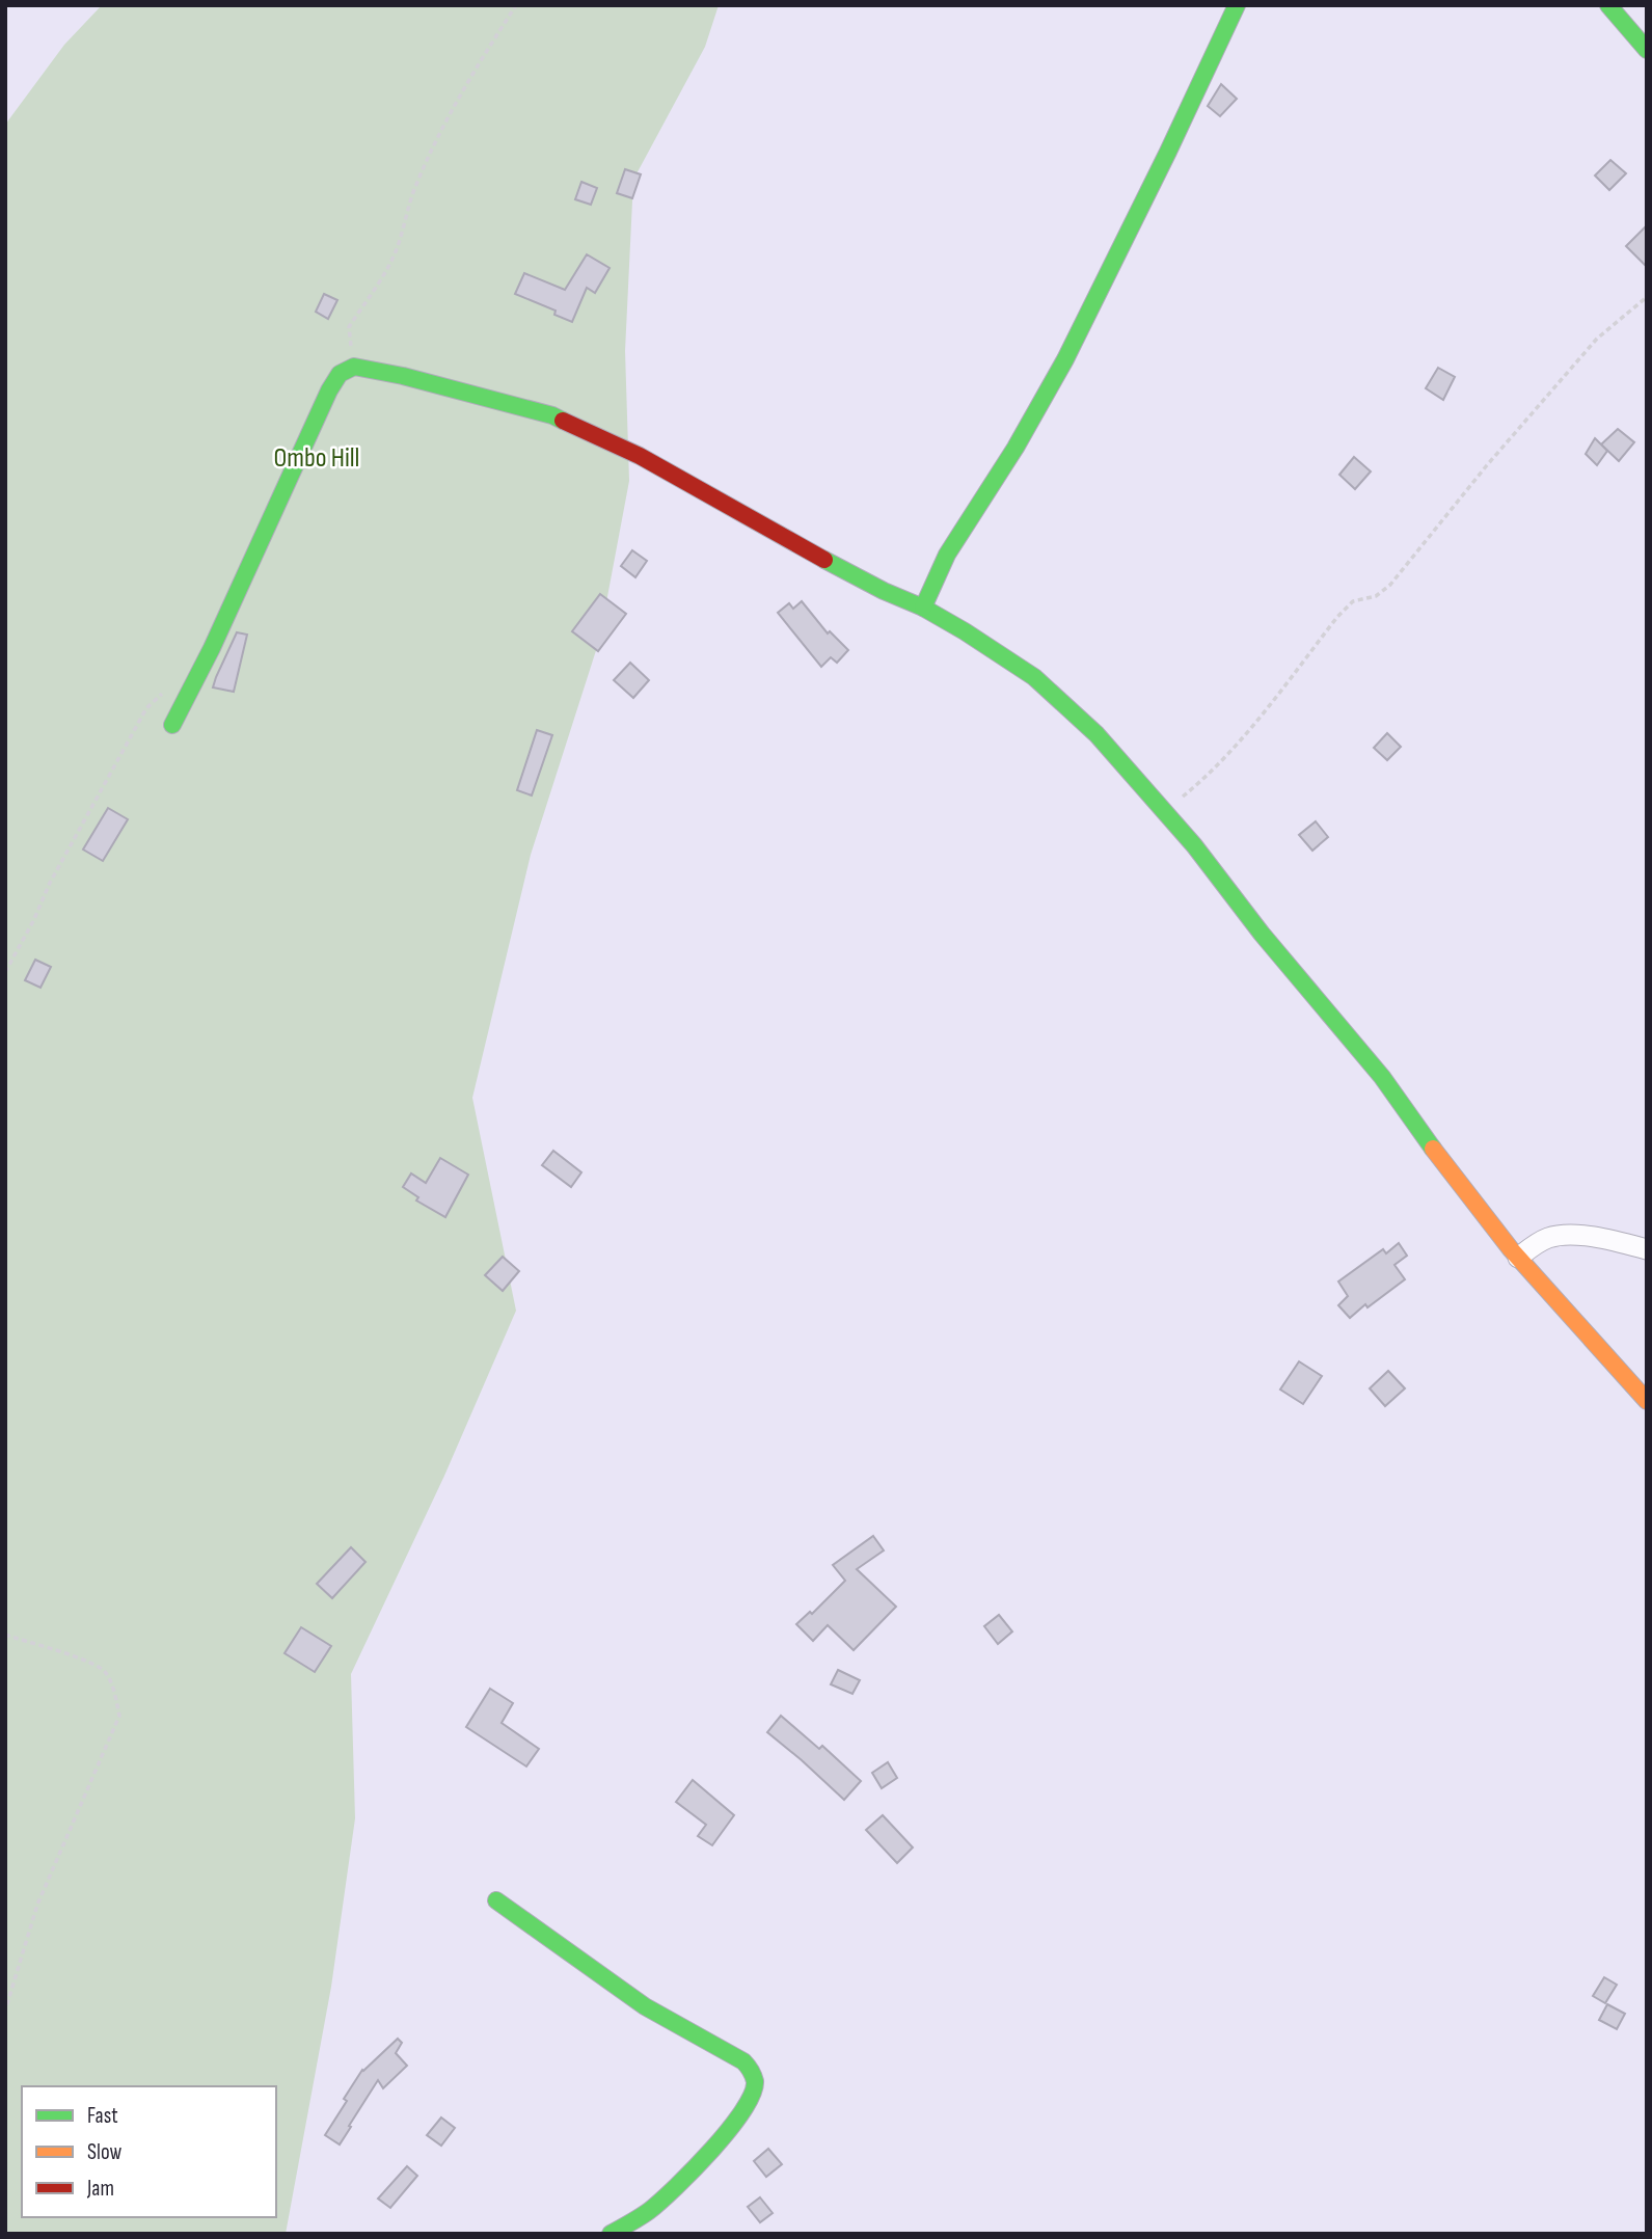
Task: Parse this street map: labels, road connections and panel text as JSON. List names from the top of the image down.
{
  "parks": ["Ombo Hill"],
  "legend": ["Fast", "Slow", "Jam"]
}
